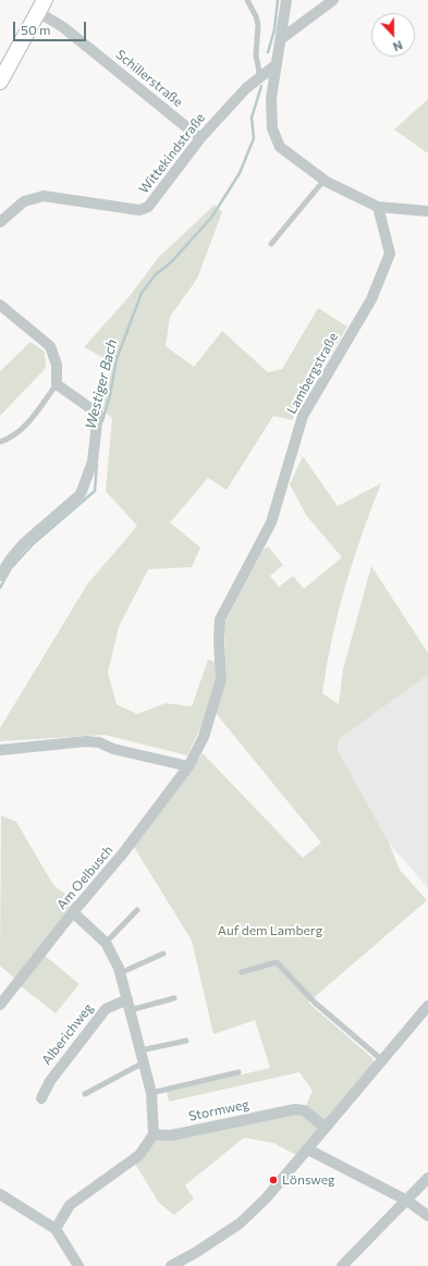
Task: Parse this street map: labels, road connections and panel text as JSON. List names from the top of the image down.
{
  "streets": {
    "street": [
      "Schillerstraße",
      "Wittekindstraße",
      "Lambergstraße",
      "Am Oelbusch",
      "Alberichweg",
      "Stormweg"
    ]
  },
  "crossings": [
    ["Schillerstraße", "Wittekindstraße"],
    ["Lambergstraße", "Am Oelbusch"]
  ],
  "water": ["Westiger Bach"],
  "parks": ["Auf dem Lamberg"],
  "places": ["Lönsweg"],
  "scale_bar": "50 m",
  "north": "bottom"
}
